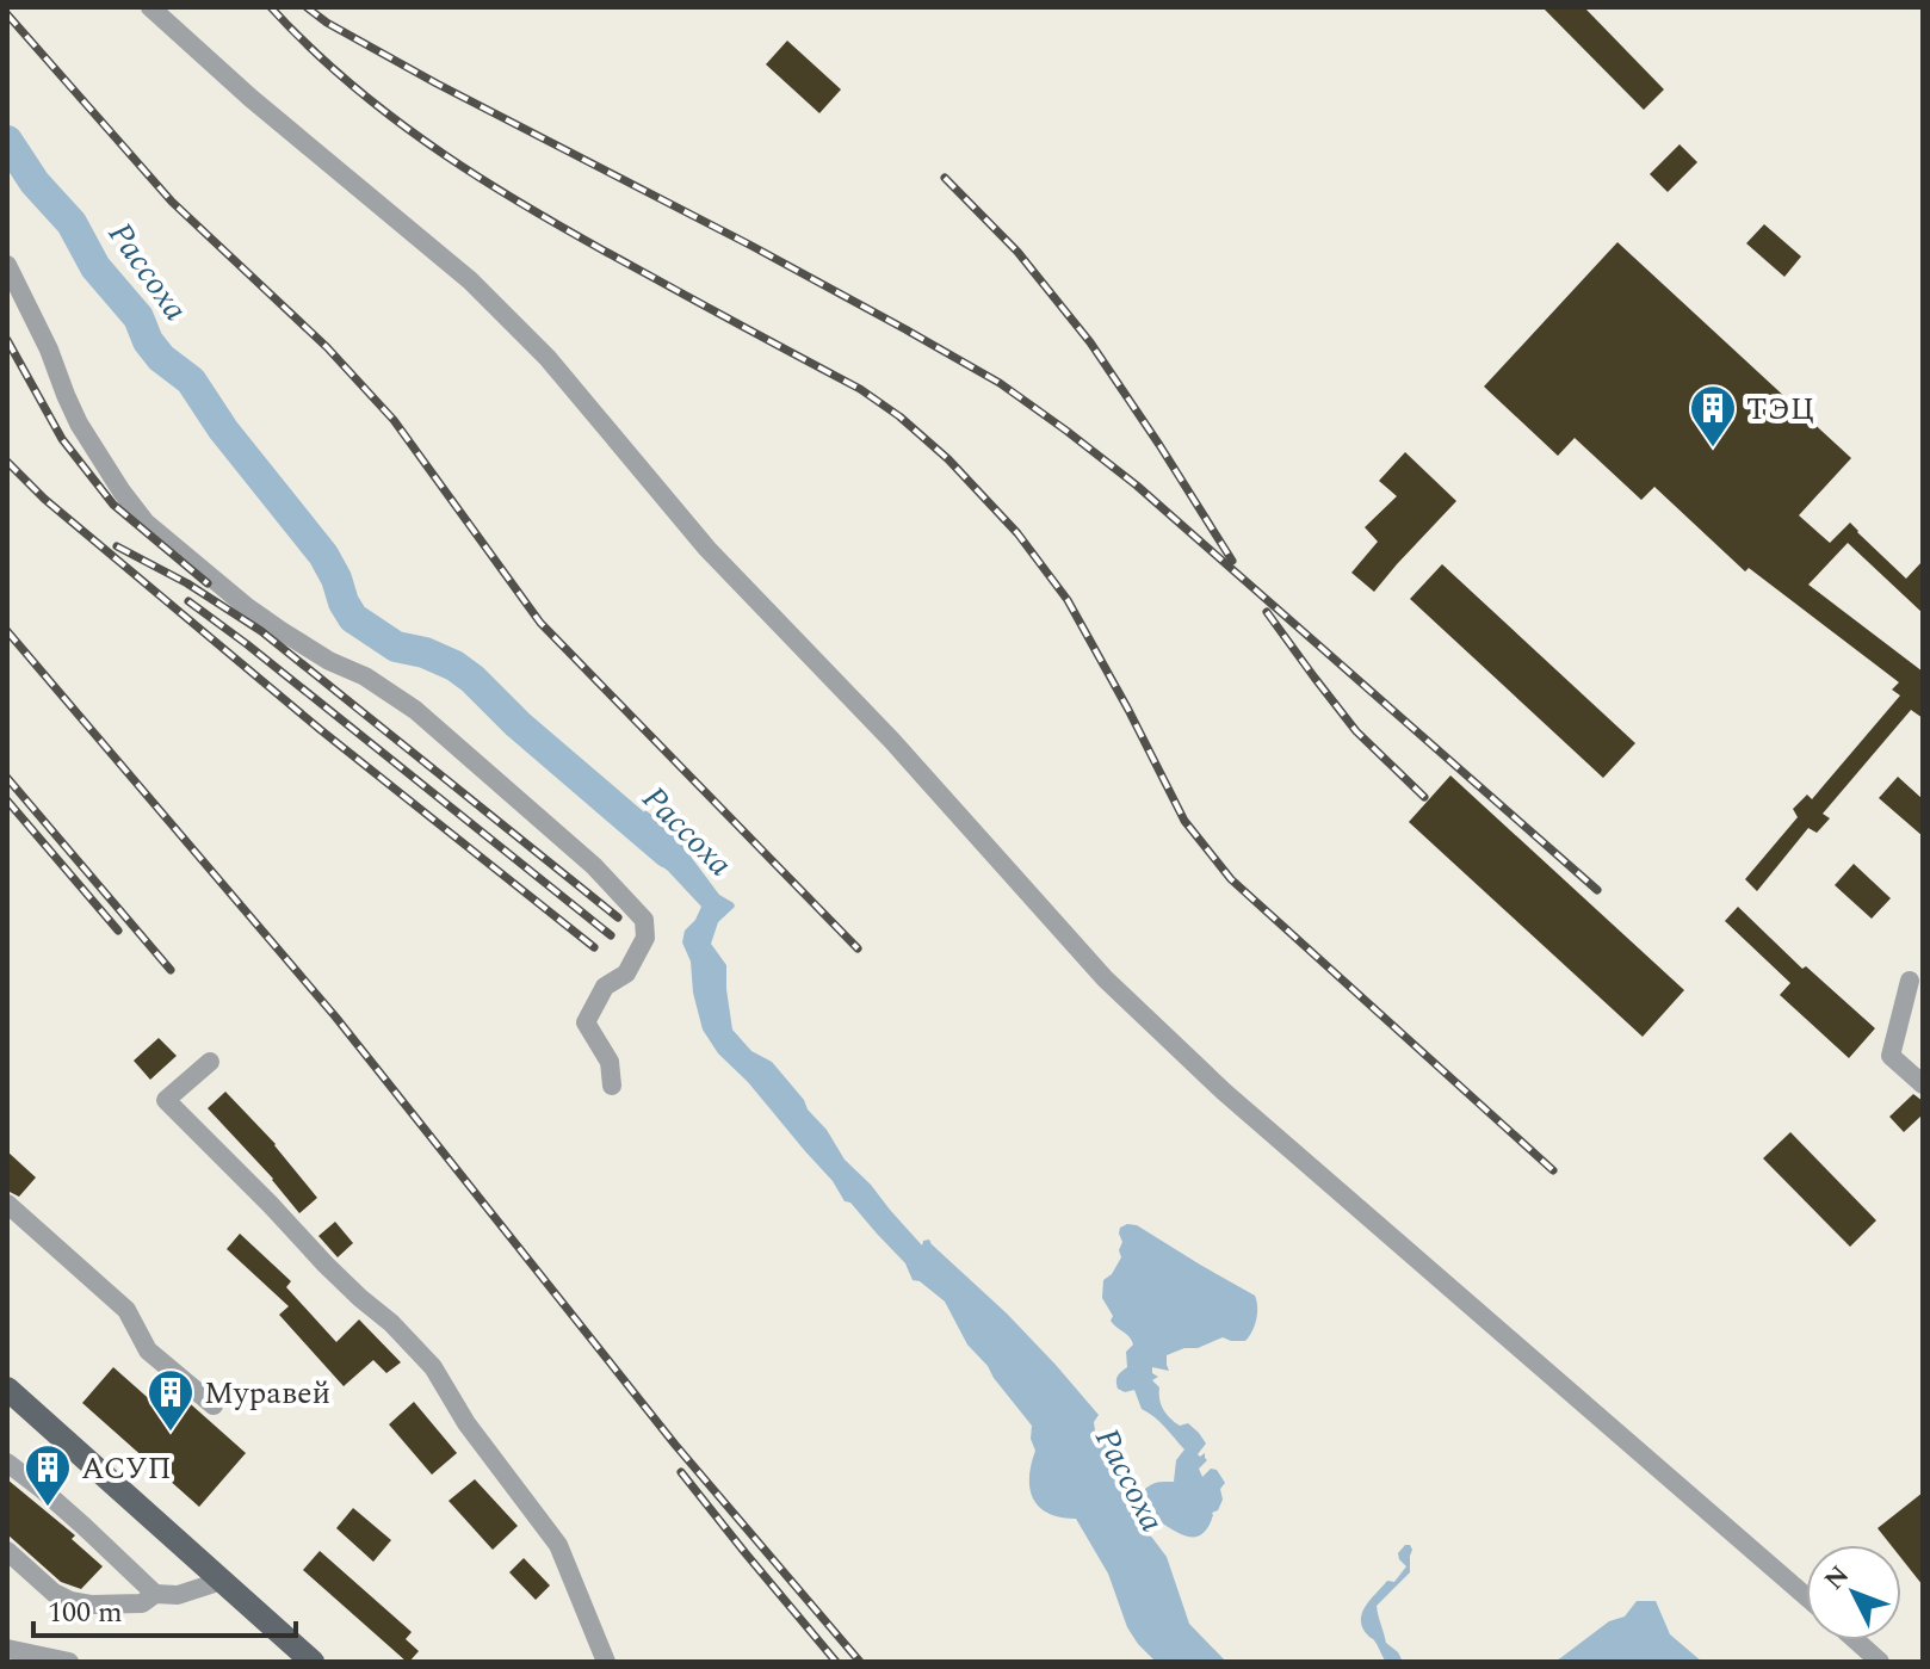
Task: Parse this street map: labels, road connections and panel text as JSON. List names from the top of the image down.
{
  "water": ["Рассоха"],
  "places": {
    "building": ["ТЭЦ", "Муравей", "АСУП"]
  },
  "scale_bar": "100 m",
  "north": "top left"
}
